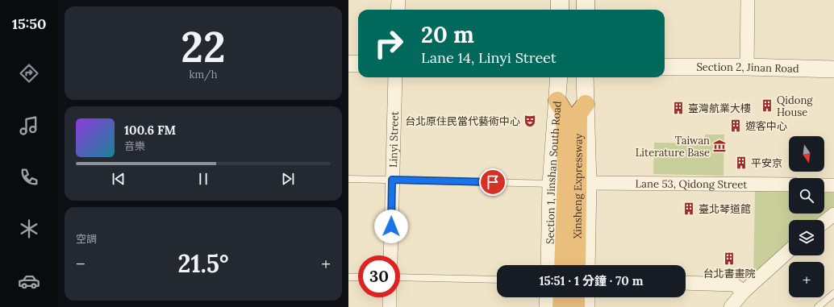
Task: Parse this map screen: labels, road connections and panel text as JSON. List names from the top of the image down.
{
  "streets": {
    "highway": ["Xinsheng Expressway"],
    "street": [
      "Section 2, Jinan Road",
      "Linyi Street",
      "Section 1, Jinshan South Road",
      "Lane 53, Qidong Street"
    ]
  },
  "crossings": [
    ["Lane 53, Qidong Street", "Xinsheng Expressway"]
  ],
  "places": {
    "building": [
      "Qidong House",
      "臺灣航業大樓",
      "遊客中心",
      "平安京",
      "臺北琴道館",
      "台北書畫院"
    ],
    "theatre": ["台北原住民當代藝術中心"],
    "museum": ["Taiwan Literature Base"]
  },
  "north": "bottom",
  "page": {
    "tabs": "15:50",
    "tile": [
      ["22", "km/h"],
      "空調"
    ],
    "turn": ["20 m", "Lane 14, Linyi Street"],
    "song": ["100.6 FM", "音樂"],
    "map_buttons": "+",
    "heat": ["−", "21.5°", "+"],
    "limit": "30",
    "trip": "15:51 · 1 分鐘 · 70 m"
  }
}
